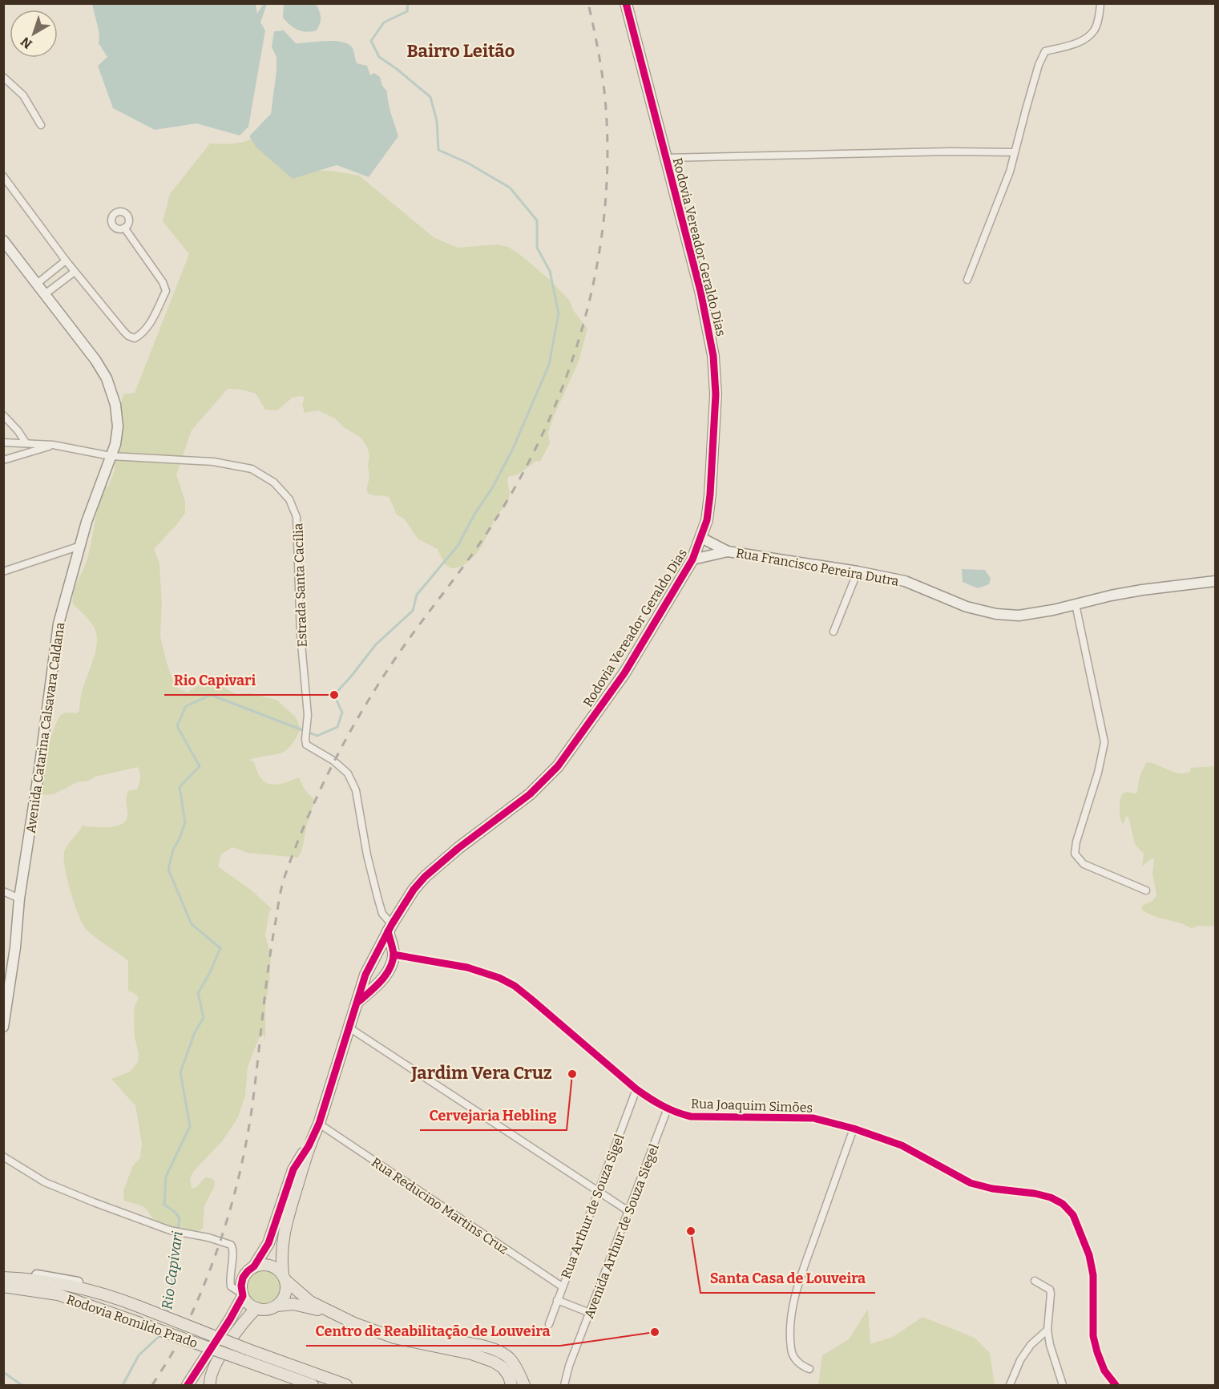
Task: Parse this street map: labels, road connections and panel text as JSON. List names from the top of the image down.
{
  "streets": {
    "main road": ["Rodovia Vereador Geraldo Dias", "Rodovia Romildo Prado"],
    "street": [
      "Rua Francisco Pereira Dutra",
      "Estrada Santa Cacília",
      "Avenida Catarina Calsavara Caldana",
      "Rua Joaquim Simões",
      "Rua Reducino Martins Cruz",
      "Rua Arthur de Souza Sigel",
      "Avenida Arthur de Souza Siegel"
    ]
  },
  "crossings": [
    ["Rodovia Vereador Geraldo Dias", "Rua Francisco Pereira Dutra"],
    ["Rodovia Vereador Geraldo Dias", "Estrada Santa Cacília"],
    ["Rodovia Vereador Geraldo Dias", "Rua Reducino Martins Cruz"],
    ["Estrada Santa Cacília", "Avenida Catarina Calsavara Caldana"],
    ["Rua Joaquim Simões", "Rua Arthur de Souza Sigel"],
    ["Rua Joaquim Simões", "Avenida Arthur de Souza Siegel"],
    ["Rua Reducino Martins Cruz", "Rua Arthur de Souza Sigel"]
  ],
  "districts": ["Bairro Leitão", "Jardim Vera Cruz"],
  "water": ["Rio Capivari"],
  "places": [
    "Rio Capivari",
    "Cervejaria Hebling",
    "Santa Casa de Louveira",
    "Centro de Reabilitação de Louveira"
  ],
  "north": "bottom left"
}
